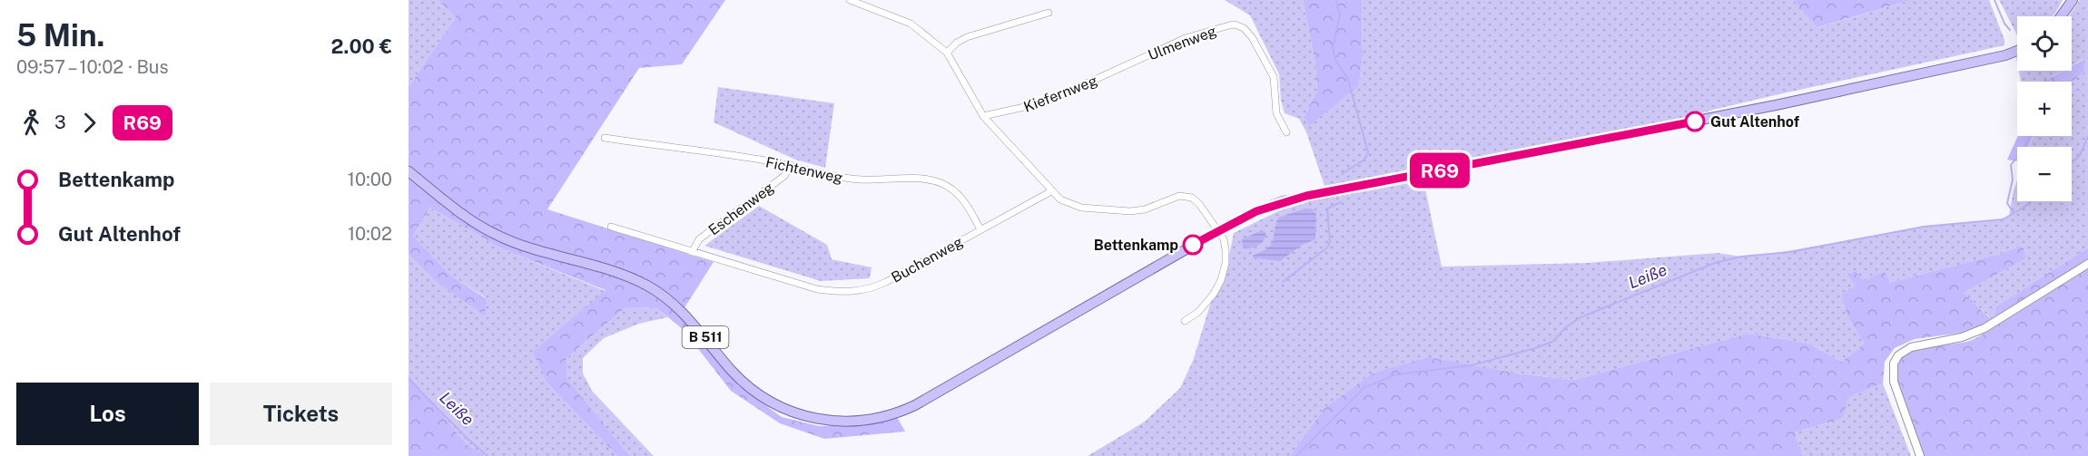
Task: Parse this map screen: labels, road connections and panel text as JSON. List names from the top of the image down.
{
  "streets": {
    "main road": ["B 511"],
    "street": [
      "Ulmenweg",
      "Kiefernweg",
      "Fichtenweg",
      "Eschenweg",
      "Buchenweg"
    ]
  },
  "crossings": [
    ["Ulmenweg", "Kiefernweg"],
    ["Fichtenweg", "Eschenweg"],
    ["Fichtenweg", "Buchenweg"],
    ["Eschenweg", "Buchenweg"]
  ],
  "water": ["Leiße"],
  "places": ["Gut Altenhof", "Bettenkamp"],
  "lines": ["bus line R69"],
  "page": {
    "heading": ["5 Min.", "09:57 – 10:02 · Bus", "2.00 €"],
    "on_map": "R69",
    "map_buttons": ["+", "−"],
    "legs": ["3", "R69"],
    "list": [
      {
        "name": "Bettenkamp",
        "value": "10:00"
      },
      {
        "name": "Gut Altenhof",
        "value": "10:02"
      }
    ],
    "buttons": ["Los", "Tickets"]
  }
}
